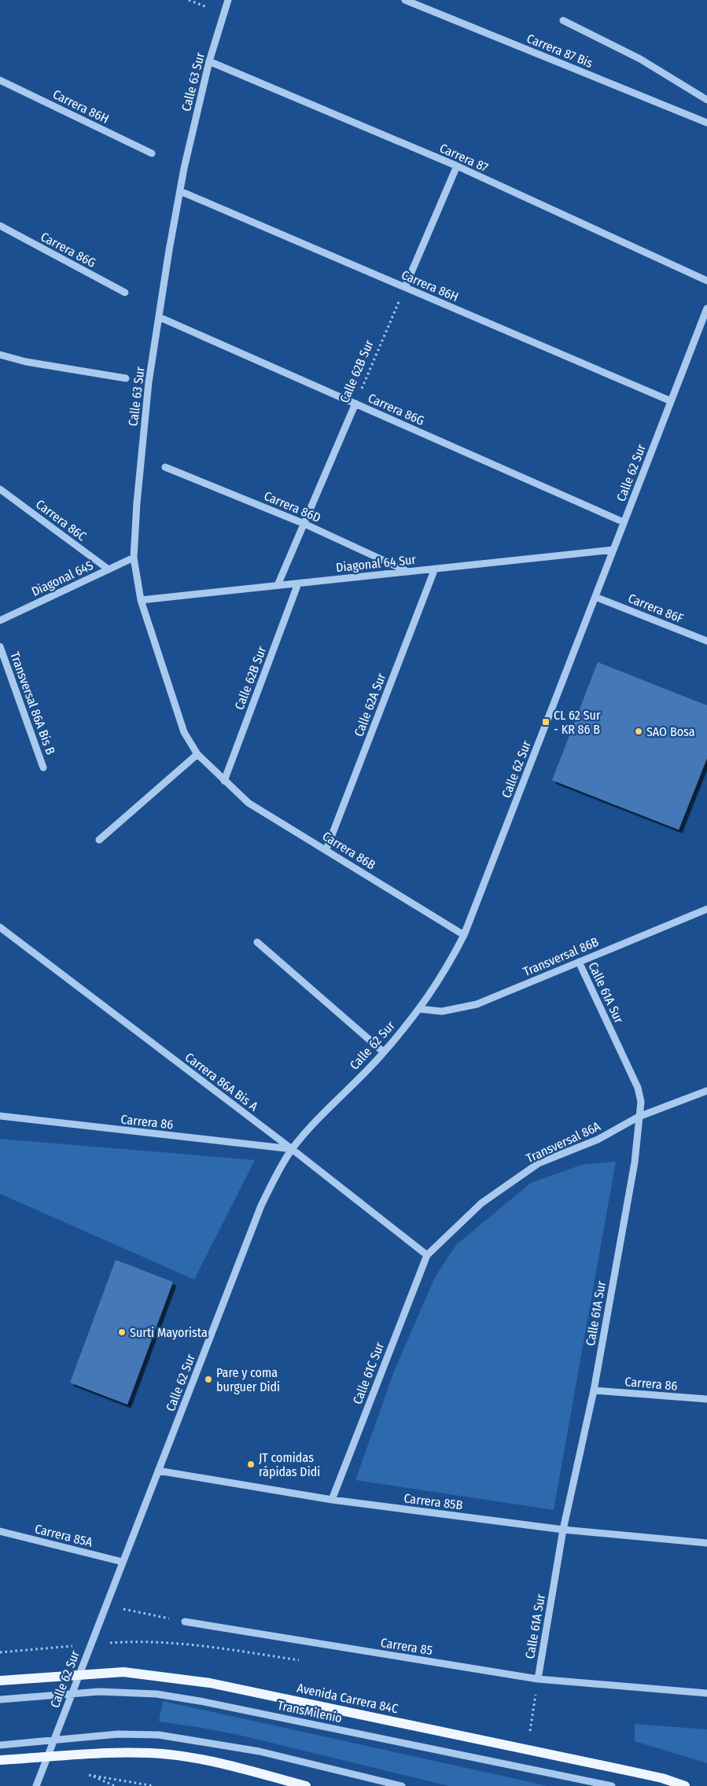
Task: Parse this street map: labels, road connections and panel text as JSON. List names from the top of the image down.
{
  "streets": {
    "main road": ["Avenida Carrera 84C"],
    "street": [
      "Carrera 87 Bis",
      "Calle 63 Sur",
      "Carrera 86H",
      "Carrera 87",
      "Carrera 86G",
      "Calle 62B Sur",
      "Calle 62 Sur",
      "Carrera 86D",
      "Carrera 86C",
      "Diagonal 64 Sur",
      "Diagonal 64S",
      "Carrera 86F",
      "Transversal 86A Bis B",
      "Calle 62A Sur",
      "Carrera 86B",
      "Transversal 86B",
      "Calle 61A Sur",
      "Carrera 86A Bis A",
      "Carrera 86",
      "Transversal 86A",
      "Calle 61C Sur",
      "Carrera 85B",
      "Carrera 85A",
      "Carrera 85",
      "TransMilenio"
    ]
  },
  "crossings": [
    ["Calle 63 Sur", "Carrera 86H"],
    ["Calle 63 Sur", "Carrera 87"],
    ["Calle 63 Sur", "Carrera 86G"],
    ["Calle 63 Sur", "Calle 62B Sur"],
    ["Calle 63 Sur", "Diagonal 64 Sur"],
    ["Calle 63 Sur", "Diagonal 64S"],
    ["Calle 63 Sur", "Carrera 86B"],
    ["Carrera 86H", "Calle 62B Sur"],
    ["Carrera 86H", "Calle 62 Sur"],
    ["Carrera 86G", "Calle 62B Sur"],
    ["Carrera 86G", "Calle 62 Sur"],
    ["Calle 62B Sur", "Carrera 86D"],
    ["Calle 62B Sur", "Diagonal 64 Sur"],
    ["Calle 62B Sur", "Carrera 86B"],
    ["Calle 62 Sur", "Diagonal 64 Sur"],
    ["Calle 62 Sur", "Carrera 86F"],
    ["Calle 62 Sur", "Carrera 86B"],
    ["Calle 62 Sur", "Transversal 86B"],
    ["Calle 62 Sur", "Carrera 86A Bis A"],
    ["Calle 62 Sur", "Carrera 86"],
    ["Calle 62 Sur", "Carrera 85B"],
    ["Calle 62 Sur", "Carrera 85A"],
    ["Calle 62 Sur", "Avenida Carrera 84C"],
    ["Calle 62 Sur", "TransMilenio"],
    ["Carrera 86D", "Diagonal 64 Sur"],
    ["Carrera 86C", "Diagonal 64S"],
    ["Diagonal 64 Sur", "Calle 62A Sur"],
    ["Calle 62A Sur", "Carrera 86B"],
    ["Transversal 86B", "Calle 61A Sur"],
    ["Calle 61A Sur", "Carrera 86"],
    ["Calle 61A Sur", "Transversal 86A"],
    ["Calle 61A Sur", "Carrera 85B"],
    ["Calle 61A Sur", "Carrera 85"],
    ["Carrera 86A Bis A", "Carrera 86"],
    ["Carrera 86A Bis A", "Transversal 86A"],
    ["Carrera 86A Bis A", "Calle 61C Sur"],
    ["Transversal 86A", "Calle 61C Sur"],
    ["Calle 61C Sur", "Carrera 85B"]
  ],
  "places": {
    "transit": ["CL 62 Sur - KR 86 B"],
    "other": [
      "SAO Bosa",
      "Surti Mayorista",
      "Pare y coma burguer Didi",
      "JT comidas rápidas Didi"
    ]
  }
}
